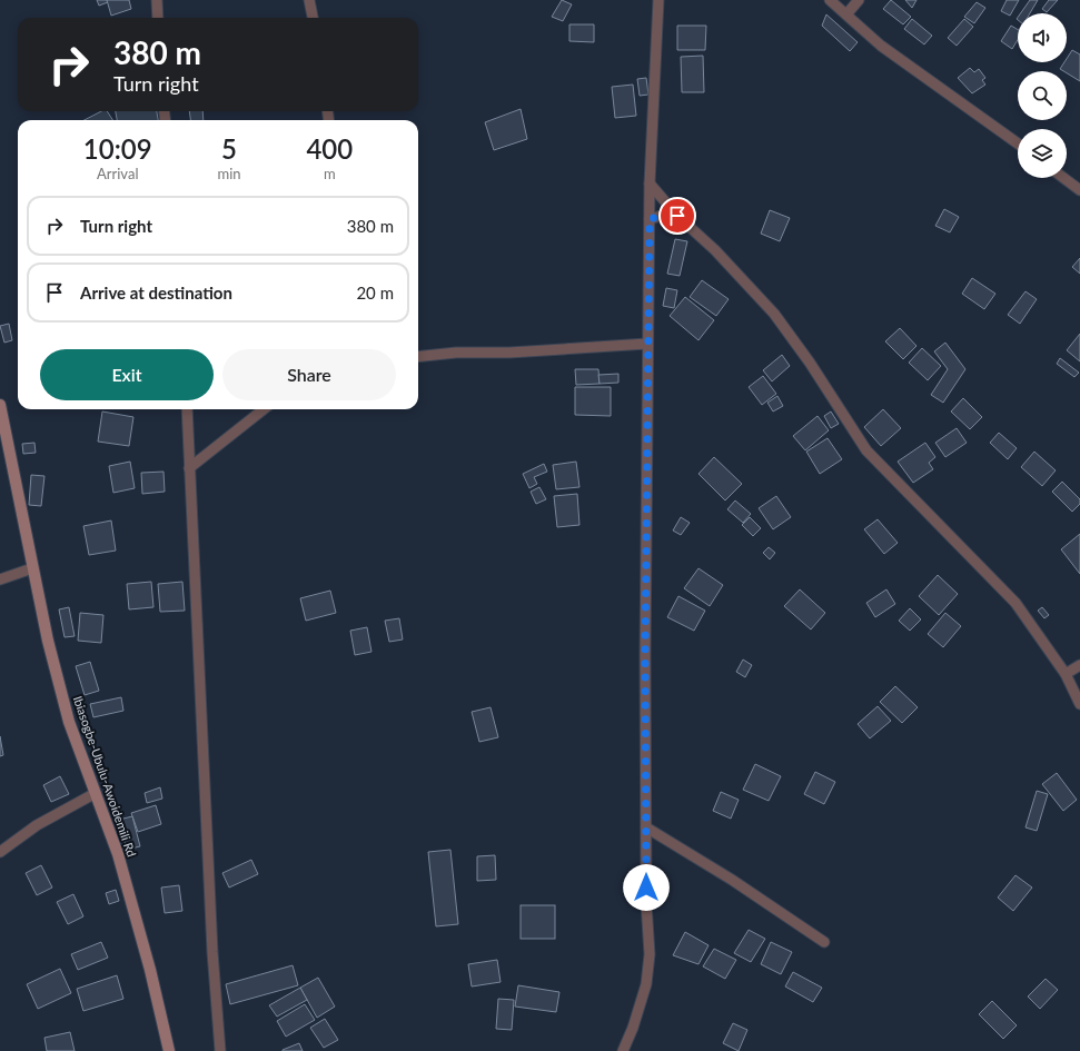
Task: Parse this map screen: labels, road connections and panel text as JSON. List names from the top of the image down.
{
  "streets": {
    "street": ["Ibiasogbe-Ubulu-Awoidemili Rd"]
  },
  "page": {
    "turn": ["380 m", "Turn right"],
    "eta": [
      "10:09",
      "Arrival",
      "5",
      "min",
      "400",
      "m"
    ],
    "list": [
      {
        "name": "Turn right",
        "value": "380 m"
      },
      {
        "name": "Arrive at destination",
        "value": "20 m"
      }
    ],
    "buttons": ["Exit", "Share"]
  }
}
